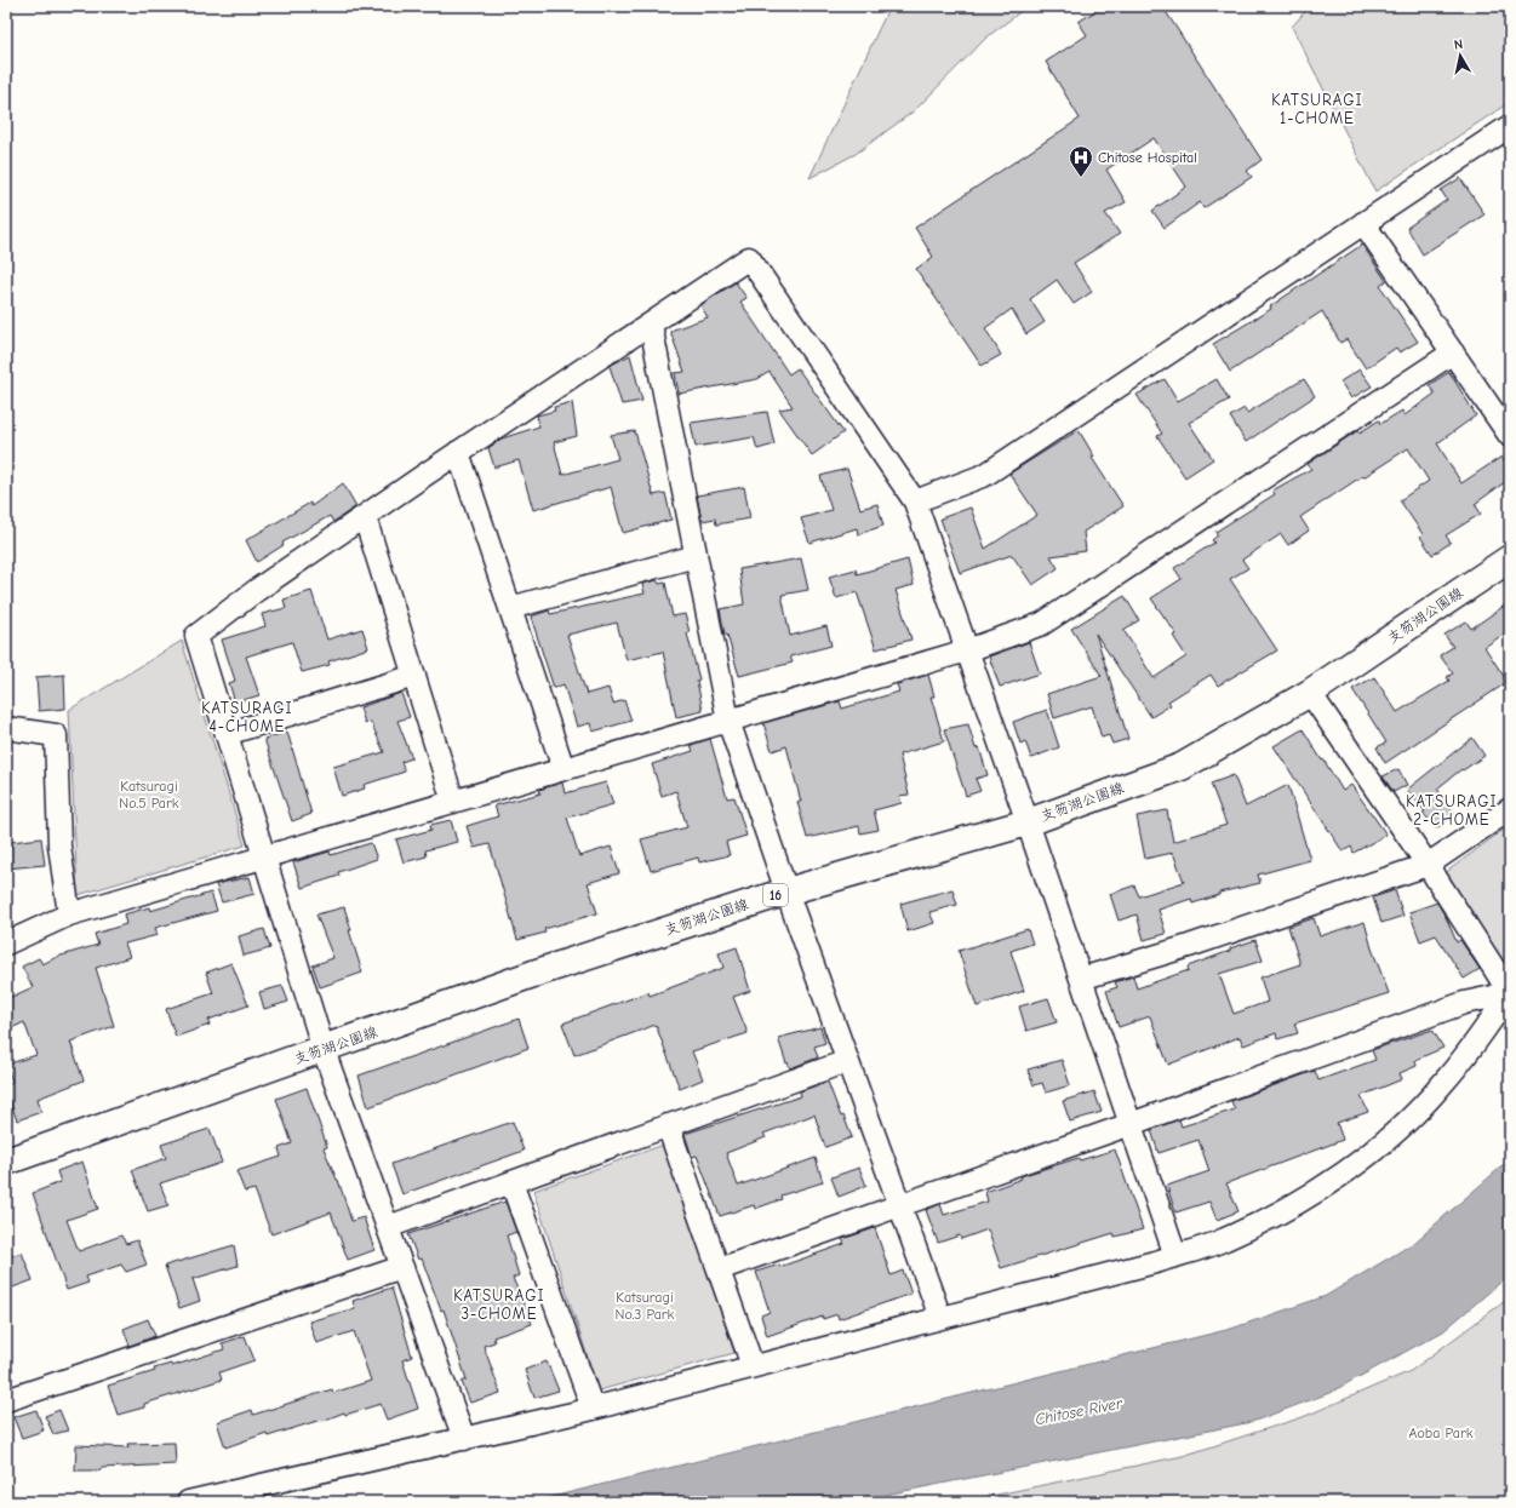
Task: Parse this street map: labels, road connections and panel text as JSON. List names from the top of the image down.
{
  "streets": {
    "main road": ["支笏湖公園線", "16"]
  },
  "districts": [
    "KATSURAGI 1-CHOME",
    "KATSURAGI 4-CHOME",
    "KATSURAGI 2-CHOME",
    "KATSURAGI 3-CHOME"
  ],
  "water": ["Chitose River"],
  "parks": ["Katsuragi No.5 Park", "Katsuragi No.3 Park", "Aoba Park"],
  "places": {
    "hospital": ["Chitose Hospital"]
  },
  "north": "top"
}
